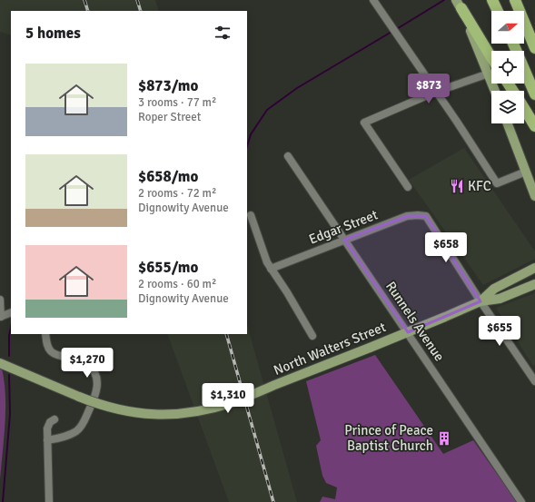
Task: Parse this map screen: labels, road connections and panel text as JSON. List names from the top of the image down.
{
  "streets": {
    "main road": ["North Walters Street"],
    "street": ["Edgar Street", "Runnels Avenue"]
  },
  "crossings": [
    ["Edgar Street", "Runnels Avenue"],
    ["Edgar Street", "North Walters Street"],
    ["Runnels Avenue", "North Walters Street"]
  ],
  "places": {
    "restaurant": ["KFC"],
    "building": ["Prince of Peace Baptist Church"]
  },
  "north": "right",
  "page": {
    "heading": "5 homes",
    "list": [
      {
        "name": "$873/mo",
        "note": "3 rooms · 77 m² · Roper Street"
      },
      {
        "name": "$658/mo",
        "note": "2 rooms · 72 m² · Dignowity Avenue"
      },
      {
        "name": "$655/mo",
        "note": "2 rooms · 60 m² · Dignowity Avenue"
      }
    ],
    "price": [
      "$873",
      "$658",
      "$655",
      "$1,270",
      "$1,310"
    ]
  }
}
